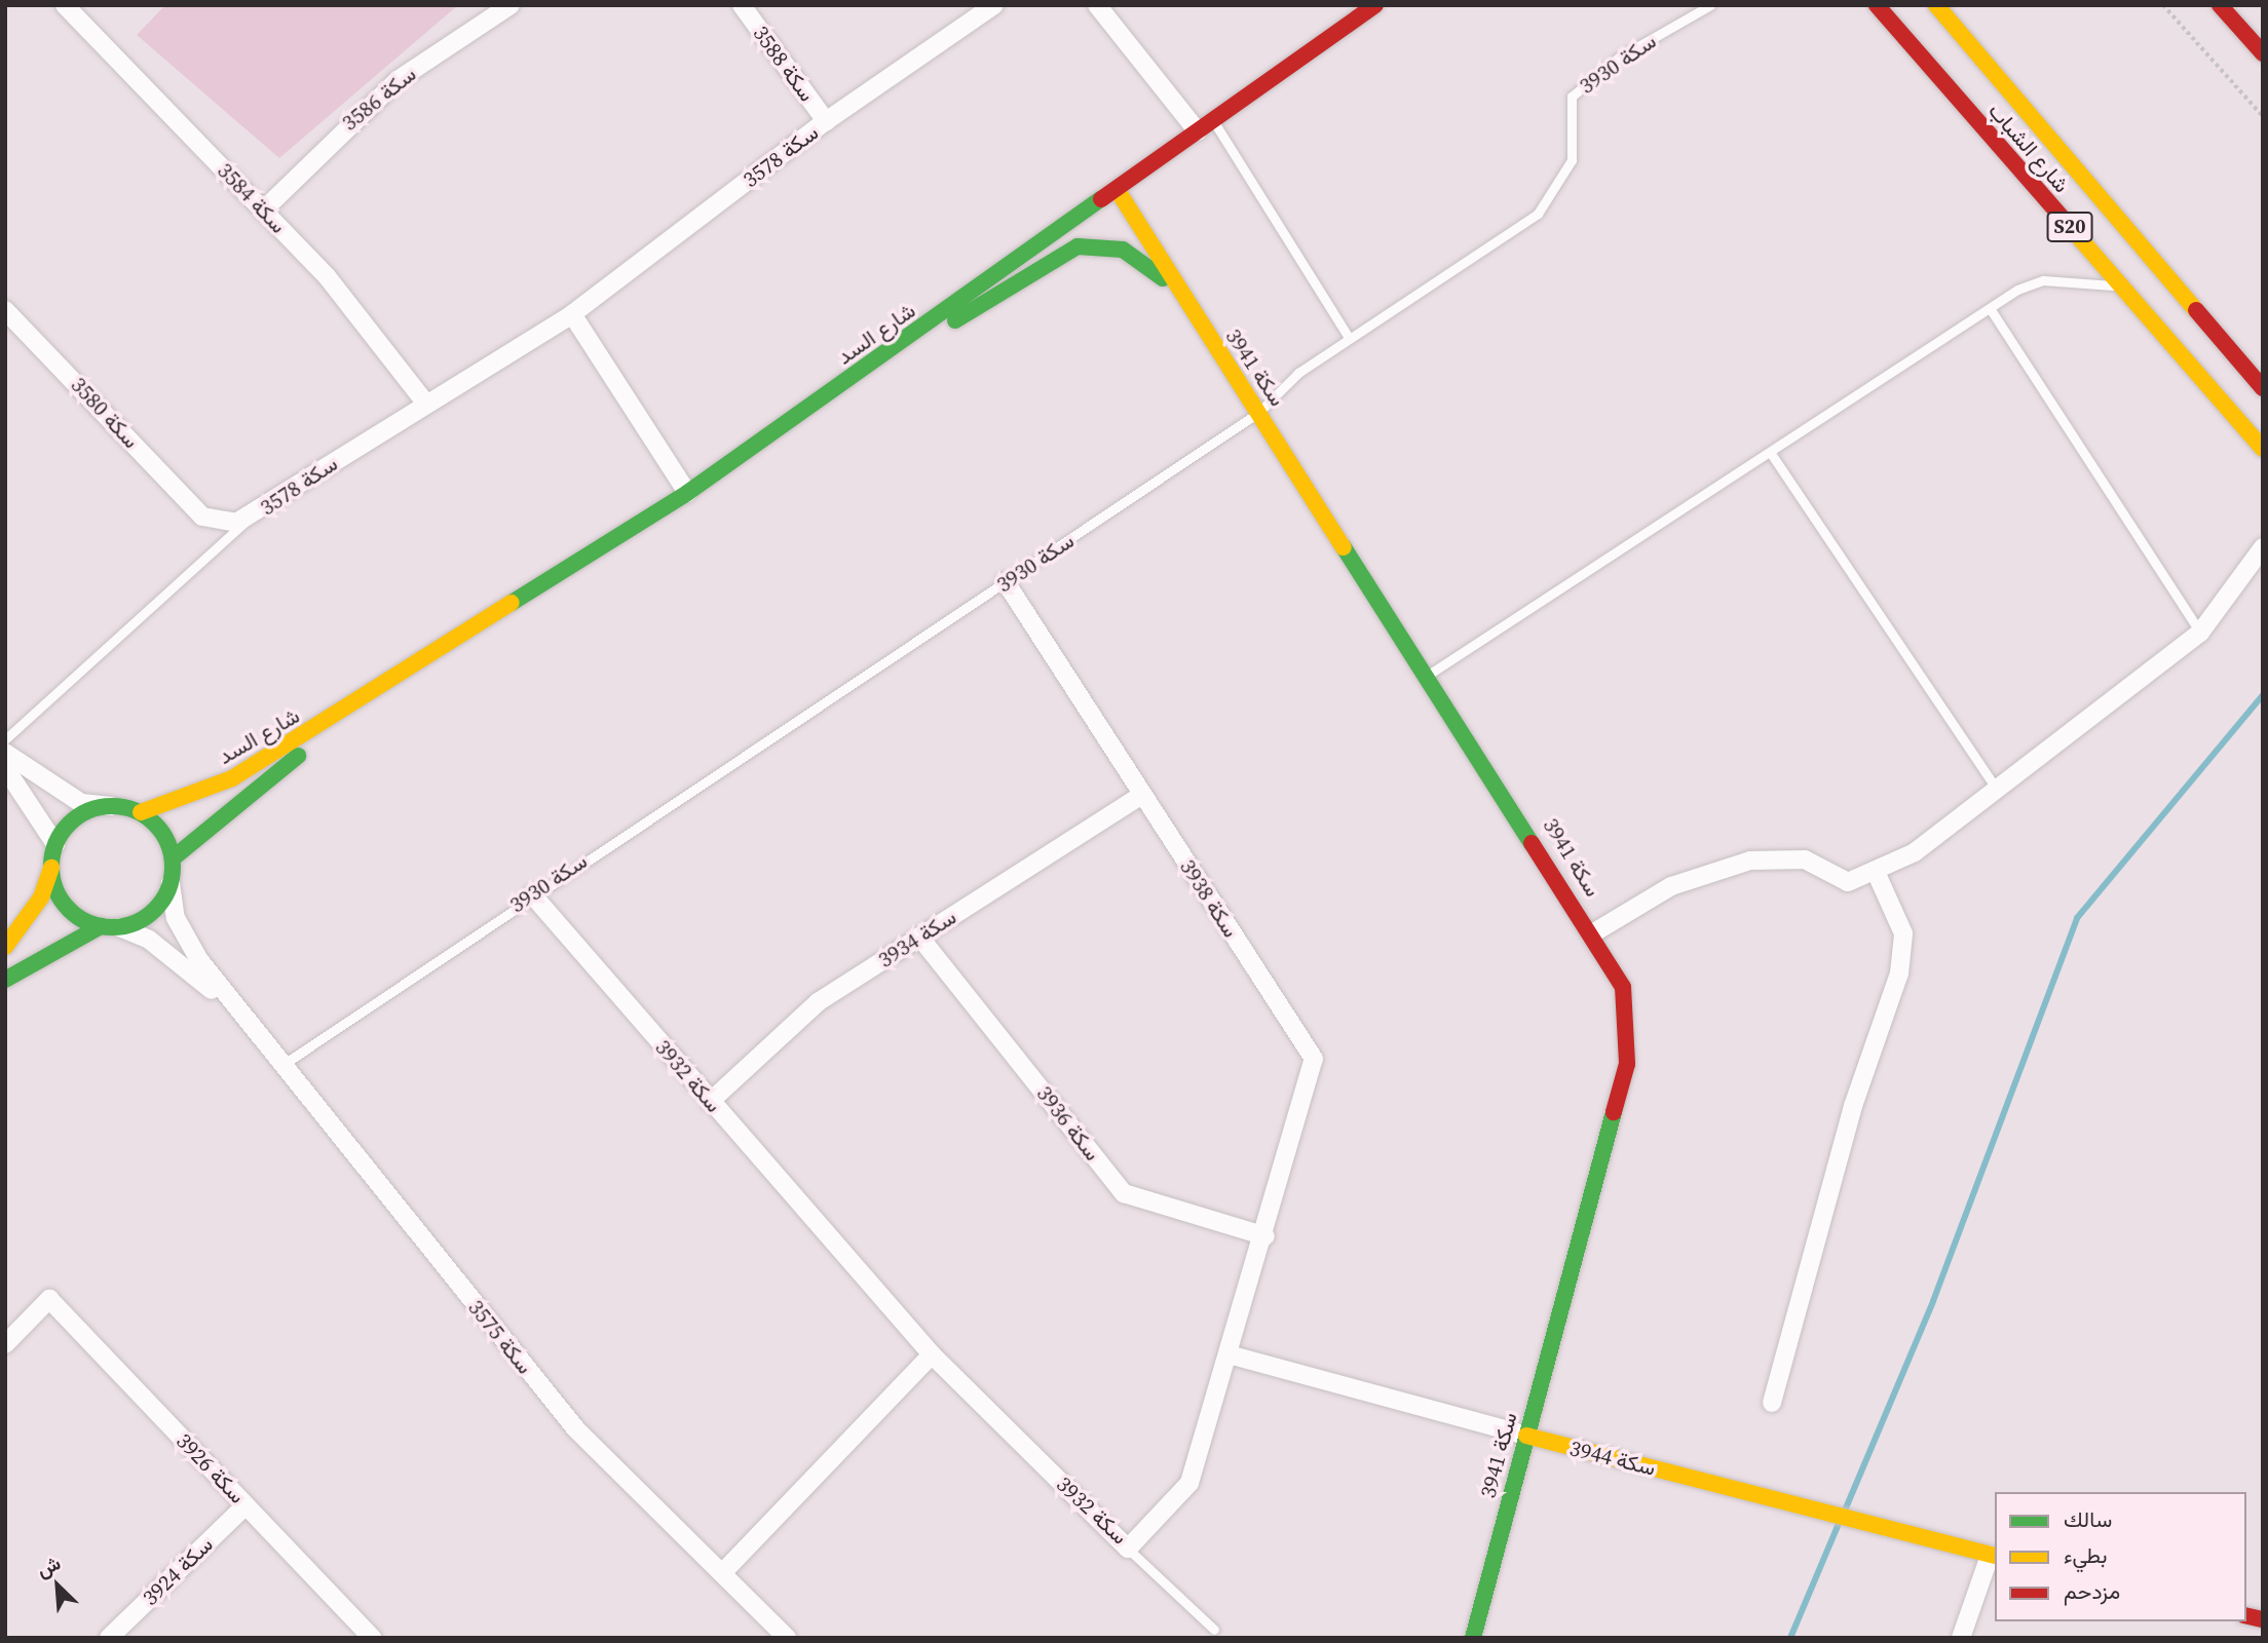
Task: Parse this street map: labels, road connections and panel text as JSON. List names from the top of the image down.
{
  "streets": {
    "street": [
      "سكة 3588",
      "سكة 3586",
      "شارع الشباب",
      "سكة 3578",
      "سكة 3584",
      "S20",
      "شارع السد",
      "سكة 3941",
      "سكة 3580",
      "سكة 3938",
      "سكة 3934",
      "سكة 3932",
      "سكة 3936",
      "سكة 3575",
      "سكة 3944",
      "سكة 3926",
      "سكة 3924"
    ],
    "lane": ["سكة 3930"]
  },
  "crossings": [
    ["سكة 3588", "سكة 3578"],
    ["سكة 3930", "سكة 3941"],
    ["سكة 3930", "سكة 3938"],
    ["سكة 3930", "سكة 3932"],
    ["سكة 3930", "سكة 3575"],
    ["سكة 3586", "سكة 3584"],
    ["سكة 3578", "سكة 3584"],
    ["سكة 3578", "سكة 3580"],
    ["شارع السد", "سكة 3941"],
    ["شارع السد", "سكة 3575"],
    ["سكة 3941", "سكة 3944"],
    ["سكة 3938", "سكة 3934"],
    ["سكة 3938", "سكة 3932"],
    ["سكة 3938", "سكة 3936"],
    ["سكة 3934", "سكة 3932"],
    ["سكة 3934", "سكة 3936"],
    ["سكة 3932", "سكة 3936"],
    ["سكة 3932", "سكة 3944"],
    ["سكة 3926", "سكة 3924"]
  ],
  "legend": ["سالك", "بطيء", "مزدحم"],
  "north": "top left"
}
